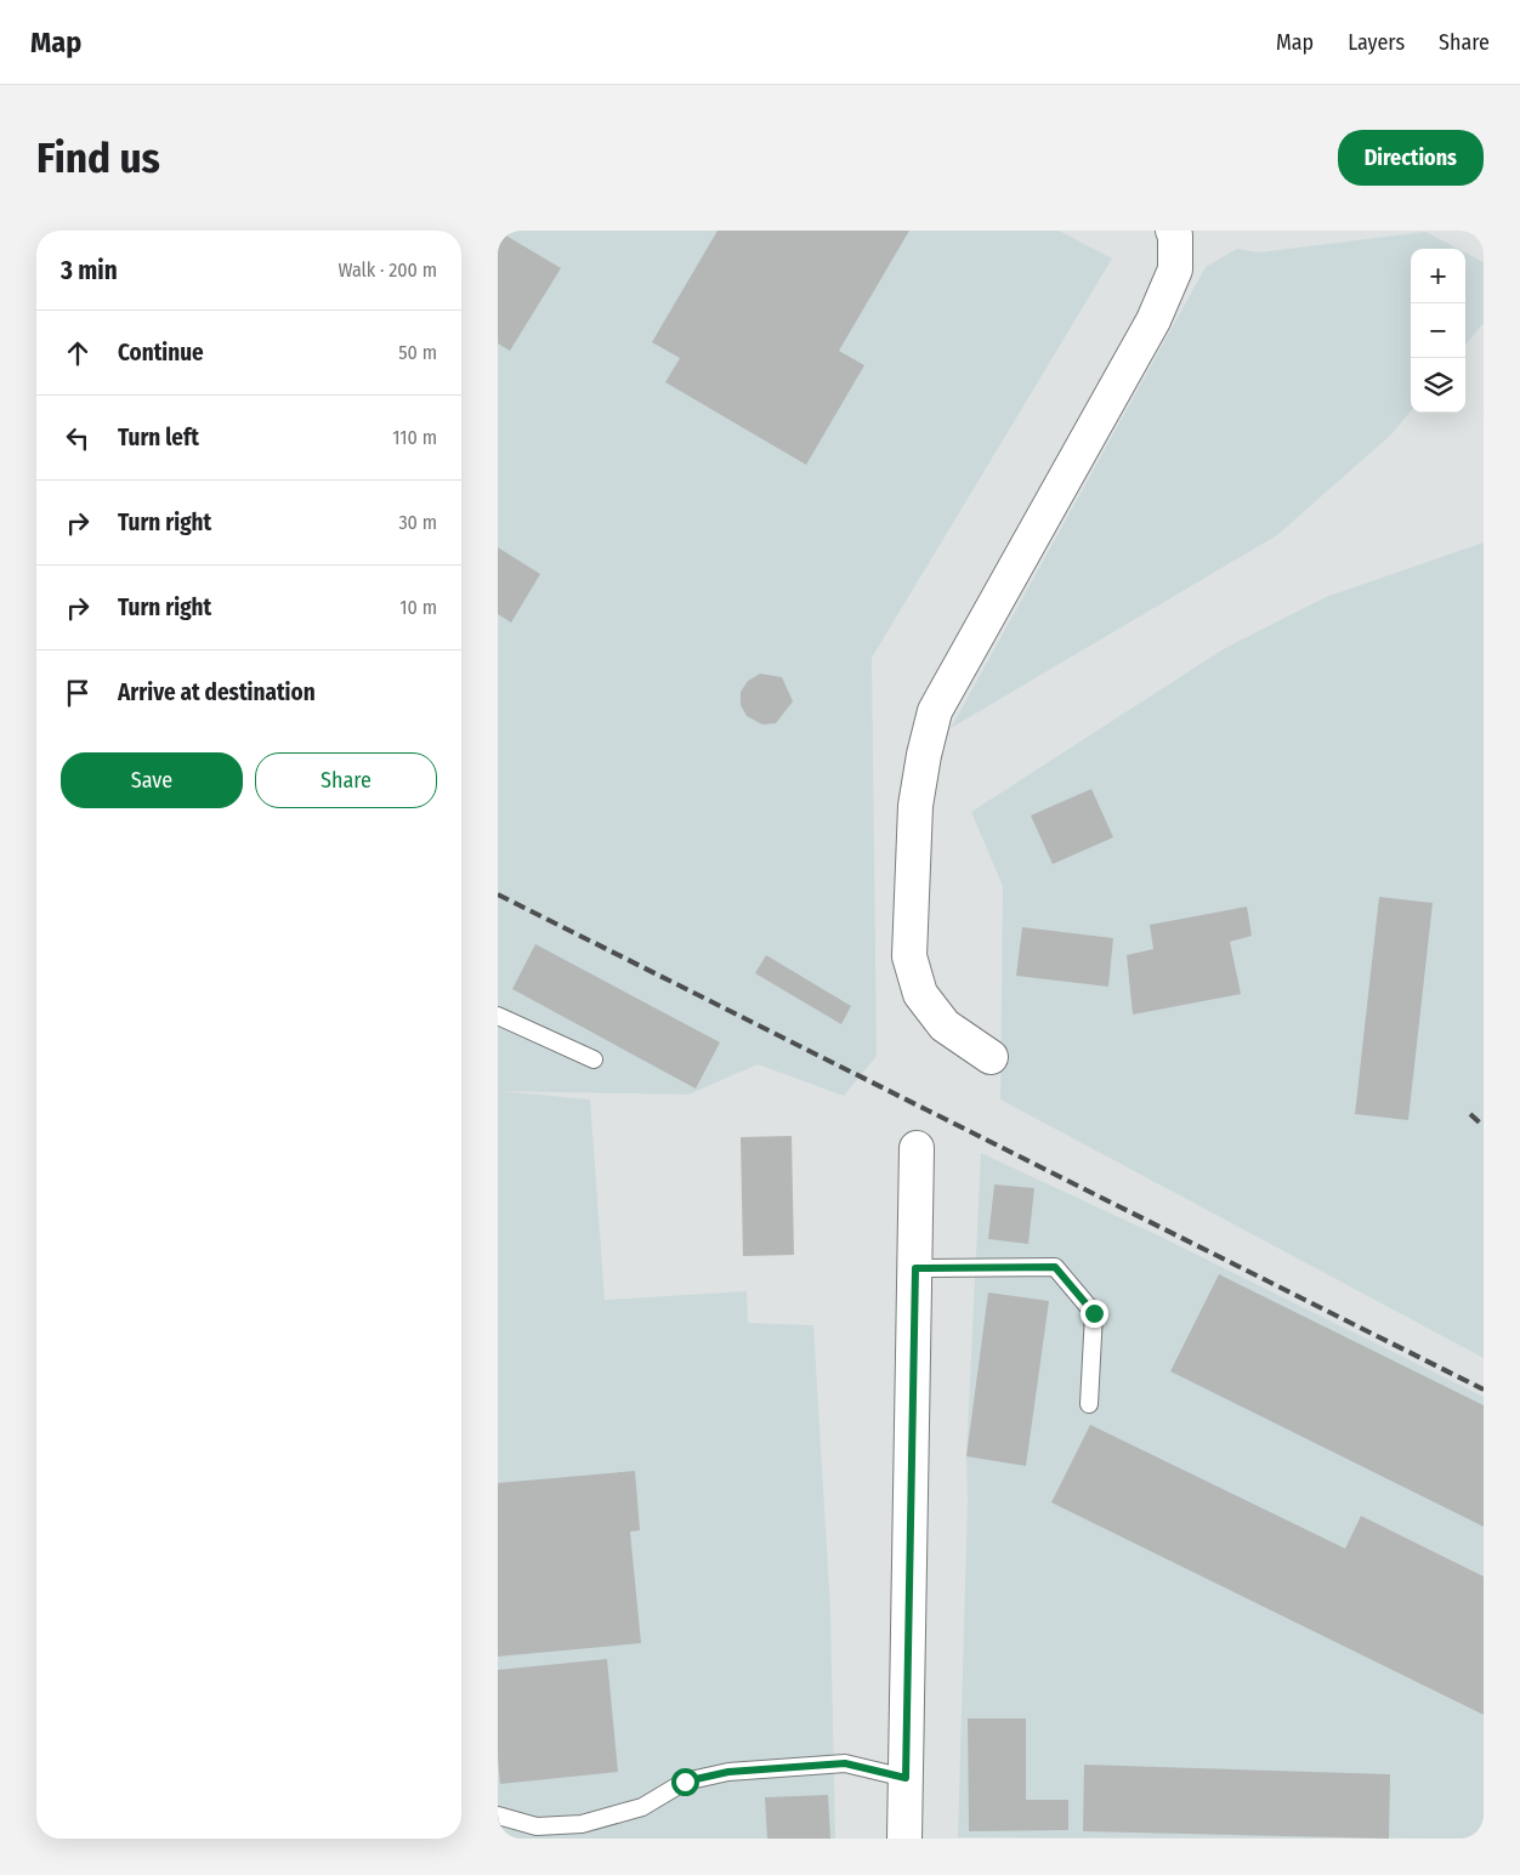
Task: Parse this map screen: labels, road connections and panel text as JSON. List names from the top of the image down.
{
  "page": {
    "header": "Map",
    "nav": ["Map", "Layers", "Share"],
    "buttons": [
      "Directions",
      ["Save", "Share"]
    ],
    "title": "Find us",
    "heading": ["3 min", "Walk · 200 m"],
    "map_buttons": ["+", "−"],
    "list": [
      ["Continue", "50 m"],
      ["Turn left", "110 m"],
      ["Turn right", "30 m"],
      ["Turn right", "10 m"],
      "Arrive at destination"
    ]
  }
}
